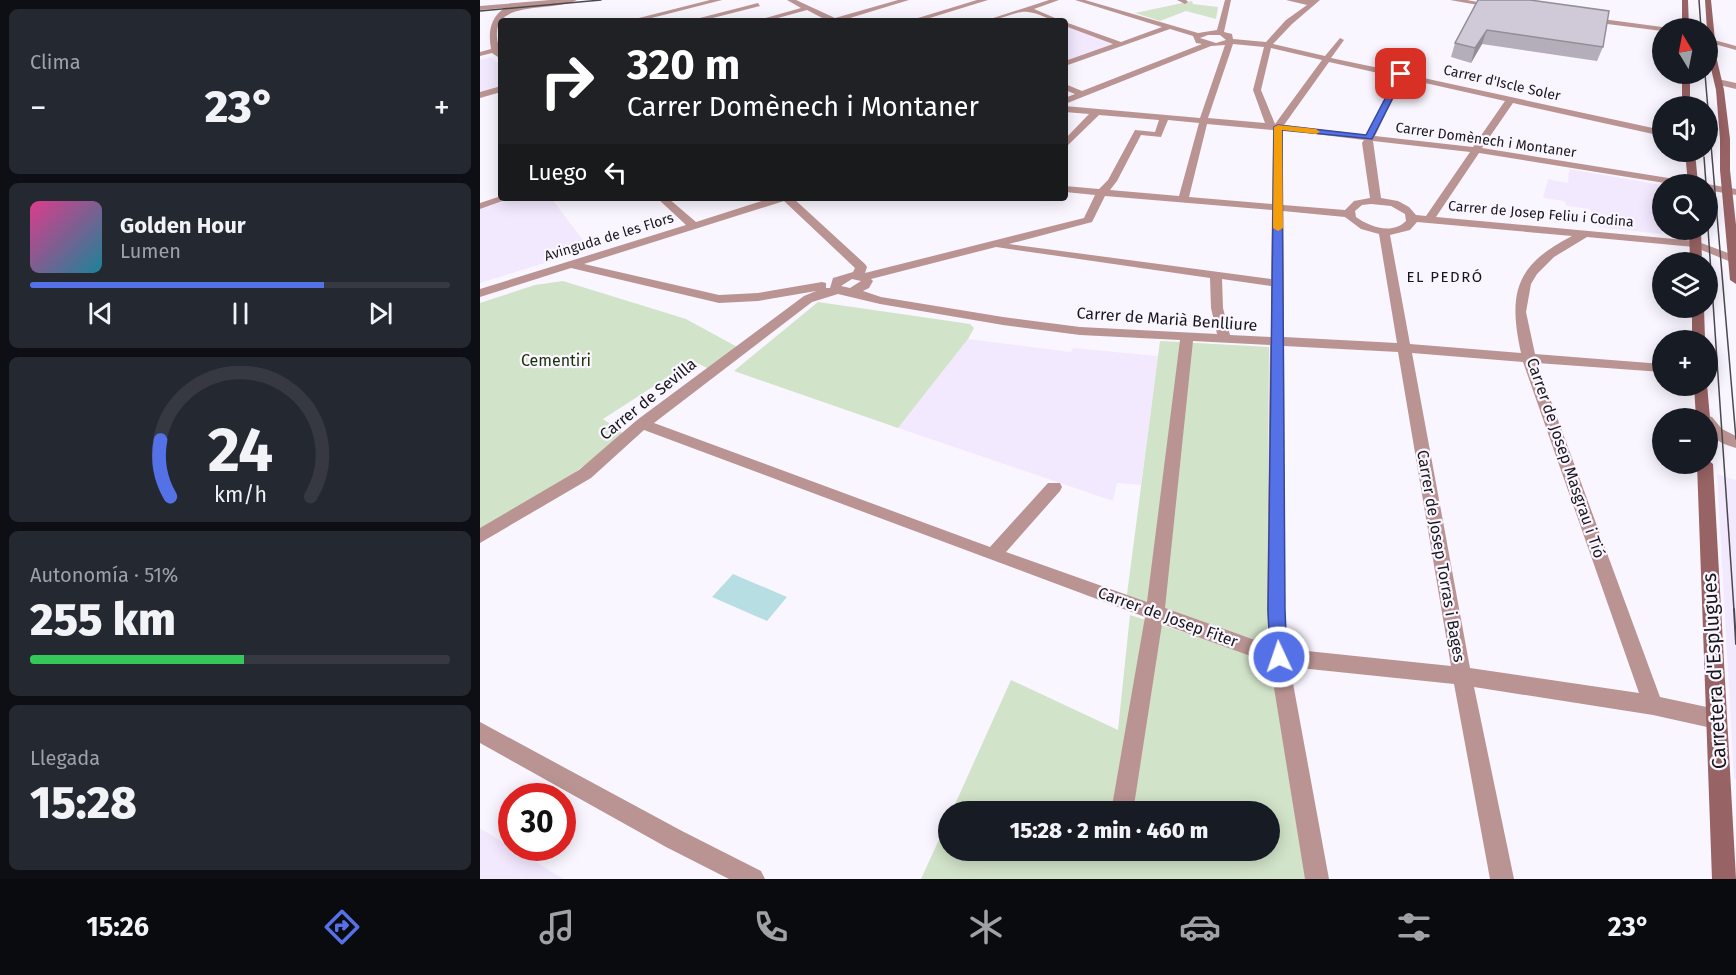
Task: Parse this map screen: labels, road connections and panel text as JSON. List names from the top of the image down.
{
  "streets": {
    "street": [
      "Carrer d'Iscle Soler",
      "Carrer Domènech i Montaner",
      "Carrer de Josep Feliu i Codina",
      "Avinguda de les Flors",
      "Carrer de Marià Benlliure",
      "Carrer de Sevilla",
      "Carrer de Josep Masgrau i Tió",
      "Carrer de Josep Torras i Bages",
      "Carrer de Josep Fiter",
      "Carretera d'Esplugues"
    ]
  },
  "crossings": [
    ["Carrer de Josep Feliu i Codina", "Carrer de Josep Masgrau i Tió"],
    ["Carrer de Marià Benlliure", "Carrer de Sevilla"],
    ["Carrer de Marià Benlliure", "Carrer de Josep Masgrau i Tió"],
    ["Carrer de Marià Benlliure", "Carrer de Josep Torras i Bages"],
    ["Carrer de Sevilla", "Carrer de Josep Fiter"],
    ["Carrer de Josep Masgrau i Tió", "Carrer de Josep Fiter"],
    ["Carrer de Josep Torras i Bages", "Carrer de Josep Fiter"],
    ["Carrer de Josep Fiter", "Carretera d'Esplugues"]
  ],
  "districts": ["EL PEDRÓ"],
  "parks": ["Cementiri"],
  "north": "top",
  "page": {
    "tile": [
      "Clima",
      ["Autonomía · 51%", "255 km"],
      ["Llegada", "15:28"]
    ],
    "map_buttons": ["+", "−"],
    "turn": ["320 m", "Carrer Domènech i Montaner"],
    "heat": ["−", "23°", "+"],
    "then": "Luego",
    "song": ["Golden Hour", "Lumen"],
    "limit": "30",
    "trip": "15:28 · 2 min · 460 m",
    "tabs": ["15:26", "23°"],
    "gauge": ["24", "km/h"]
  }
}
